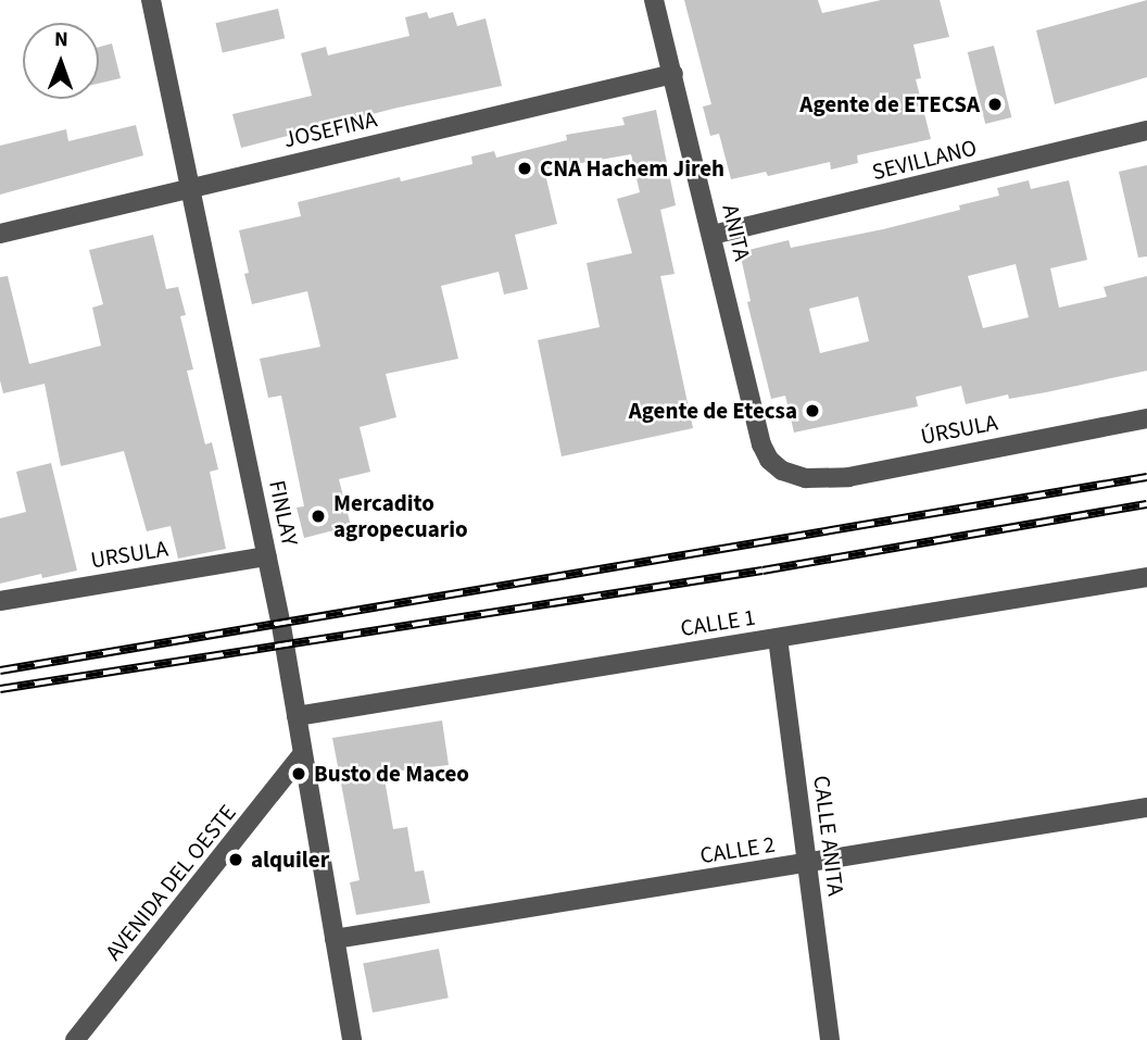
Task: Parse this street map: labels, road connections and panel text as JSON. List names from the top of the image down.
{
  "streets": {
    "street": [
      "JOSEFINA",
      "SEVILLANO",
      "ANITA",
      "ÚRSULA",
      "FINLAY",
      "URSULA",
      "CALLE 1",
      "CALLE ANITA",
      "CALLE 2",
      "AVENIDA DEL OESTE"
    ]
  },
  "crossings": [
    ["JOSEFINA", "ANITA"],
    ["JOSEFINA", "FINLAY"],
    ["SEVILLANO", "ANITA"],
    ["ANITA", "ÚRSULA"],
    ["FINLAY", "URSULA"],
    ["FINLAY", "CALLE 1"],
    ["FINLAY", "CALLE 2"],
    ["FINLAY", "AVENIDA DEL OESTE"],
    ["CALLE 1", "CALLE ANITA"],
    ["CALLE ANITA", "CALLE 2"]
  ],
  "places": [
    "Agente de ETECSA",
    "CNA Hachem Jireh",
    "Agente de Etecsa",
    "Mercadito agropecuario",
    "Busto de Maceo",
    "alquiler"
  ],
  "north": "top"
}
